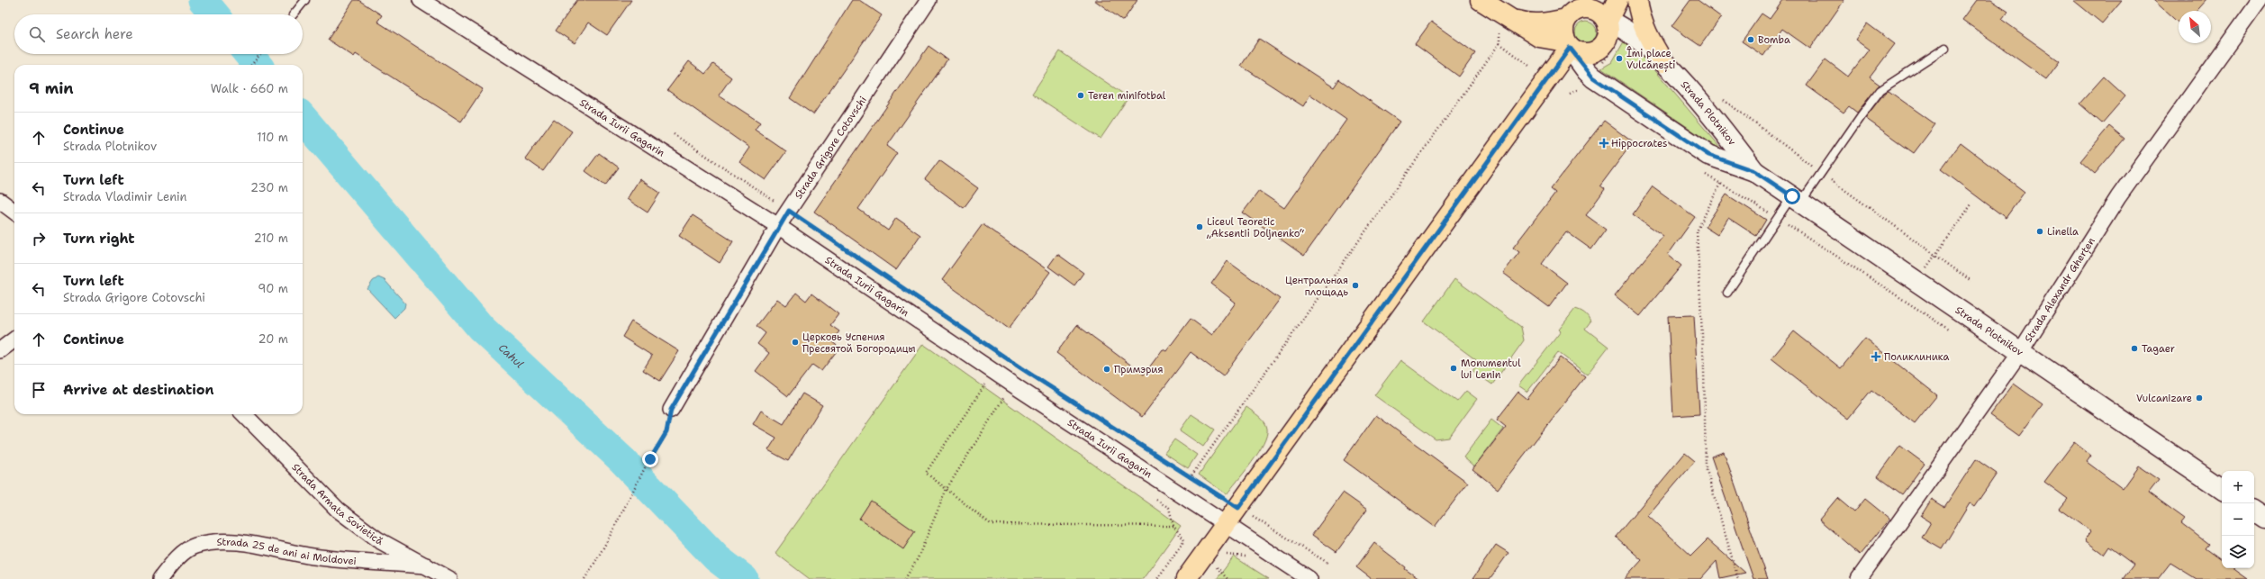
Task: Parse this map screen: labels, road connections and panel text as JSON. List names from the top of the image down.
{
  "streets": {
    "main road": ["Strada Plotnikov"],
    "street": [
      "Strada Iurii Gagarin",
      "Strada Grigore Cotovschi",
      "Strada Alexandr Gherțen",
      "Strada Armata Sovietică",
      "Strada 25 de ani ai Moldovei"
    ]
  },
  "crossings": [
    ["Strada Plotnikov", "Strada Alexandr Gherțen"],
    ["Strada Iurii Gagarin", "Strada Grigore Cotovschi"],
    ["Strada Armata Sovietică", "Strada 25 de ani ai Moldovei"]
  ],
  "water": ["Cahul"],
  "places": {
    "other": [
      "Bomba",
      "Îmi place Vulcănești",
      "Teren minifotbal",
      "Liceul Teoretic „Aksentii Doljnenko“",
      "Linella",
      "Центральная площадь",
      "Церковь Успения Пресвятой Богородицы",
      "Tagaer",
      "Monumentul lui Lenin",
      "Примэрия",
      "Vulcanizare"
    ],
    "health": ["Hippocrates", "Поликлиника"]
  },
  "north": "top left",
  "page": {
    "search": "Search here",
    "heading": ["9 min", "Walk · 660 m"],
    "list": [
      ["Continue", "Strada Plotnikov", "110 m"],
      ["Turn left", "Strada Vladimir Lenin", "230 m"],
      ["Turn right", "210 m"],
      ["Turn left", "Strada Grigore Cotovschi", "90 m"],
      ["Continue", "20 m"],
      "Arrive at destination"
    ],
    "map_buttons": ["+", "−"]
  }
}
